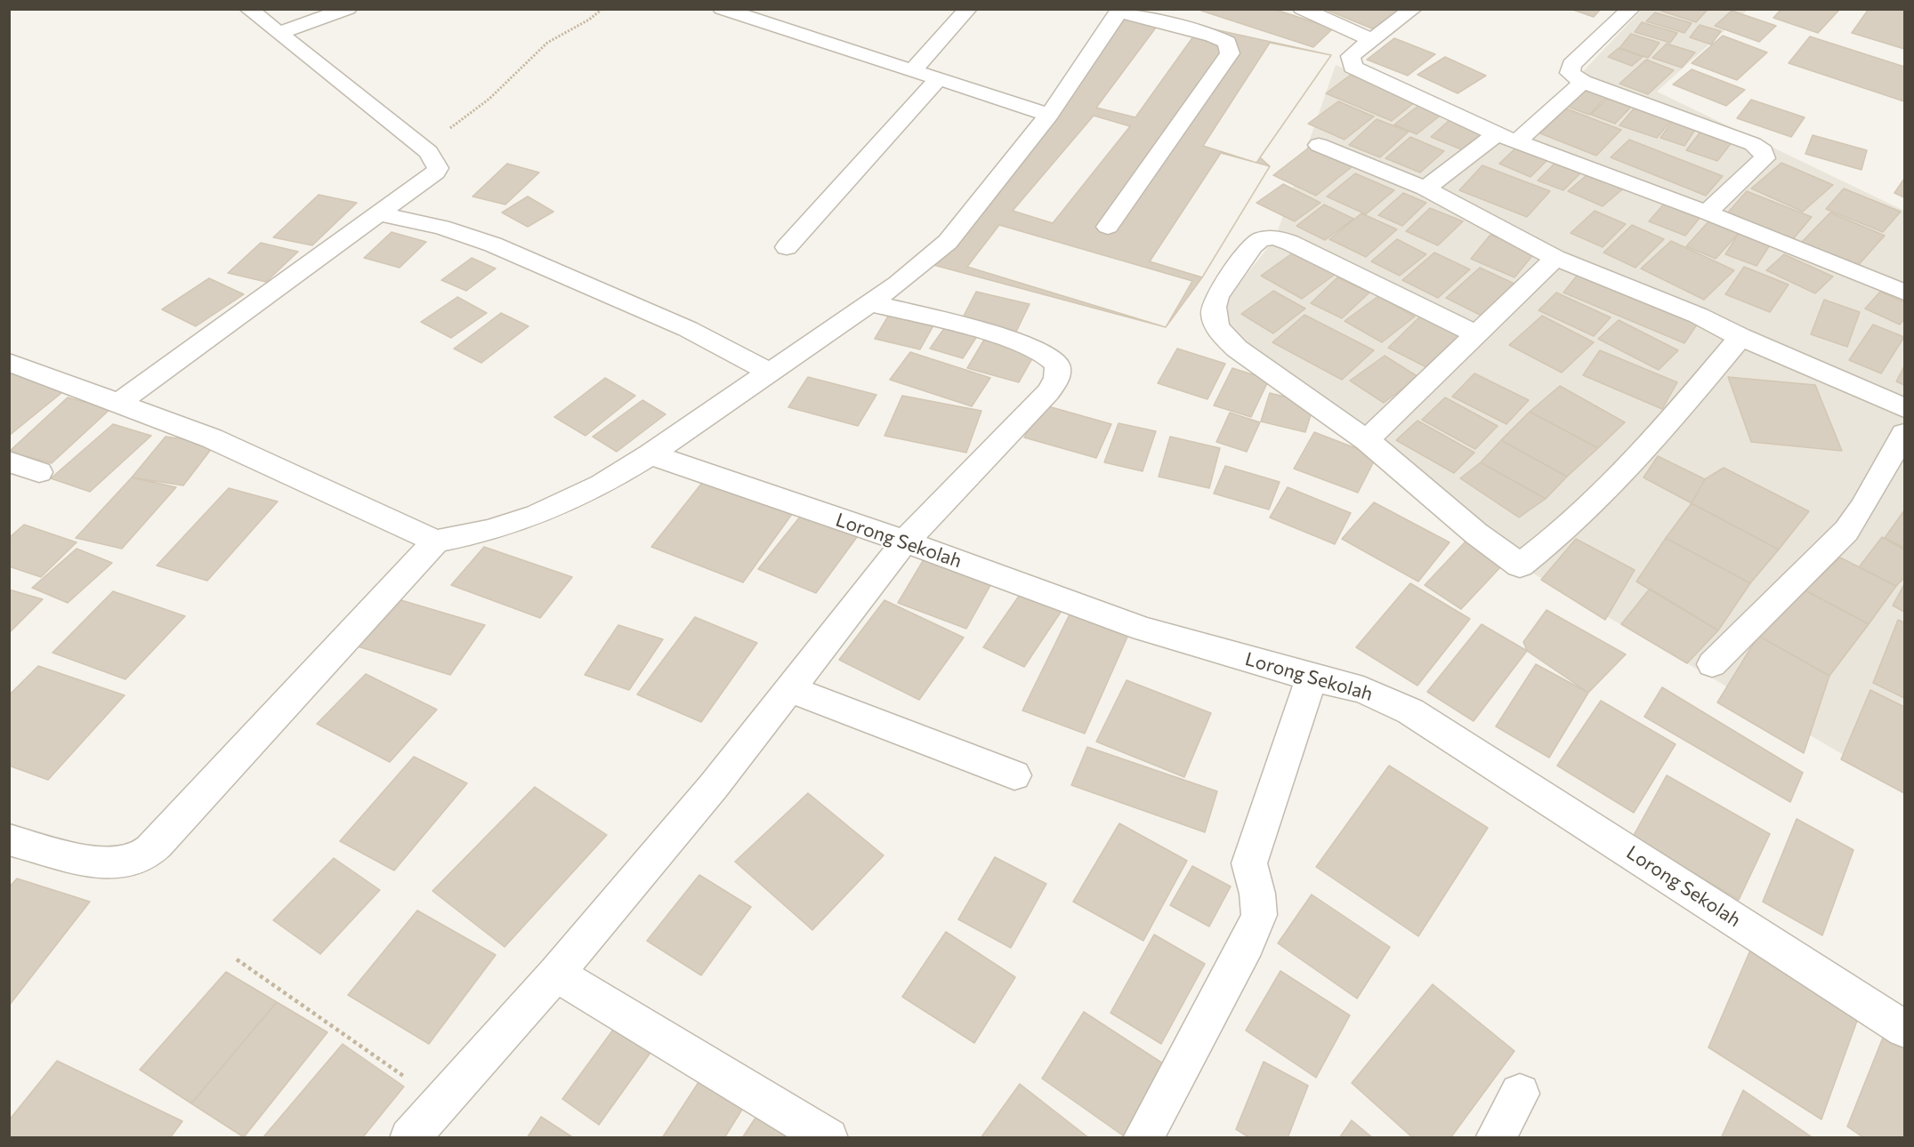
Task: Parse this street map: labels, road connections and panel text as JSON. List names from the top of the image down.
{
  "streets": {
    "street": ["Lorong Sekolah"]
  }
}
